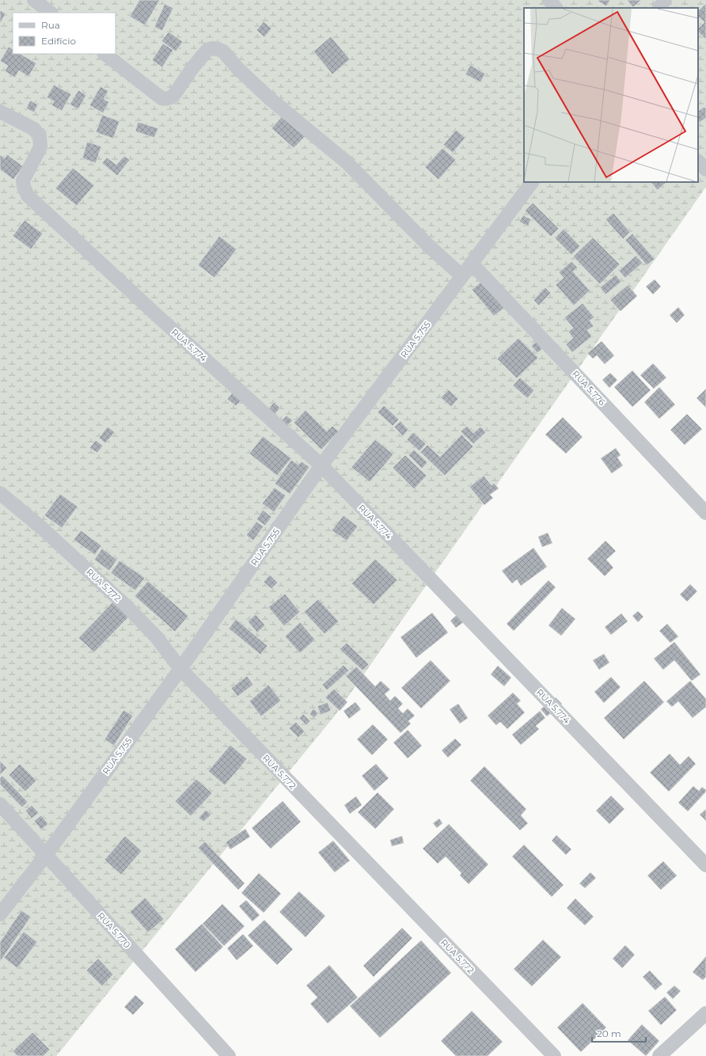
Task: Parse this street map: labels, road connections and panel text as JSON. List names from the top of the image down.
{
  "streets": {
    "street": [
      "RUA 5.755",
      "RUA 5.774",
      "RUA 5.776",
      "RUA 5.772",
      "RUA 5.770"
    ]
  },
  "crossings": [
    ["RUA 5.755", "RUA 5.774"],
    ["RUA 5.755", "RUA 5.776"],
    ["RUA 5.755", "RUA 5.772"],
    ["RUA 5.755", "RUA 5.770"]
  ],
  "legend": ["Rua", "Edifício"],
  "scale_bar": "20 m"
}
